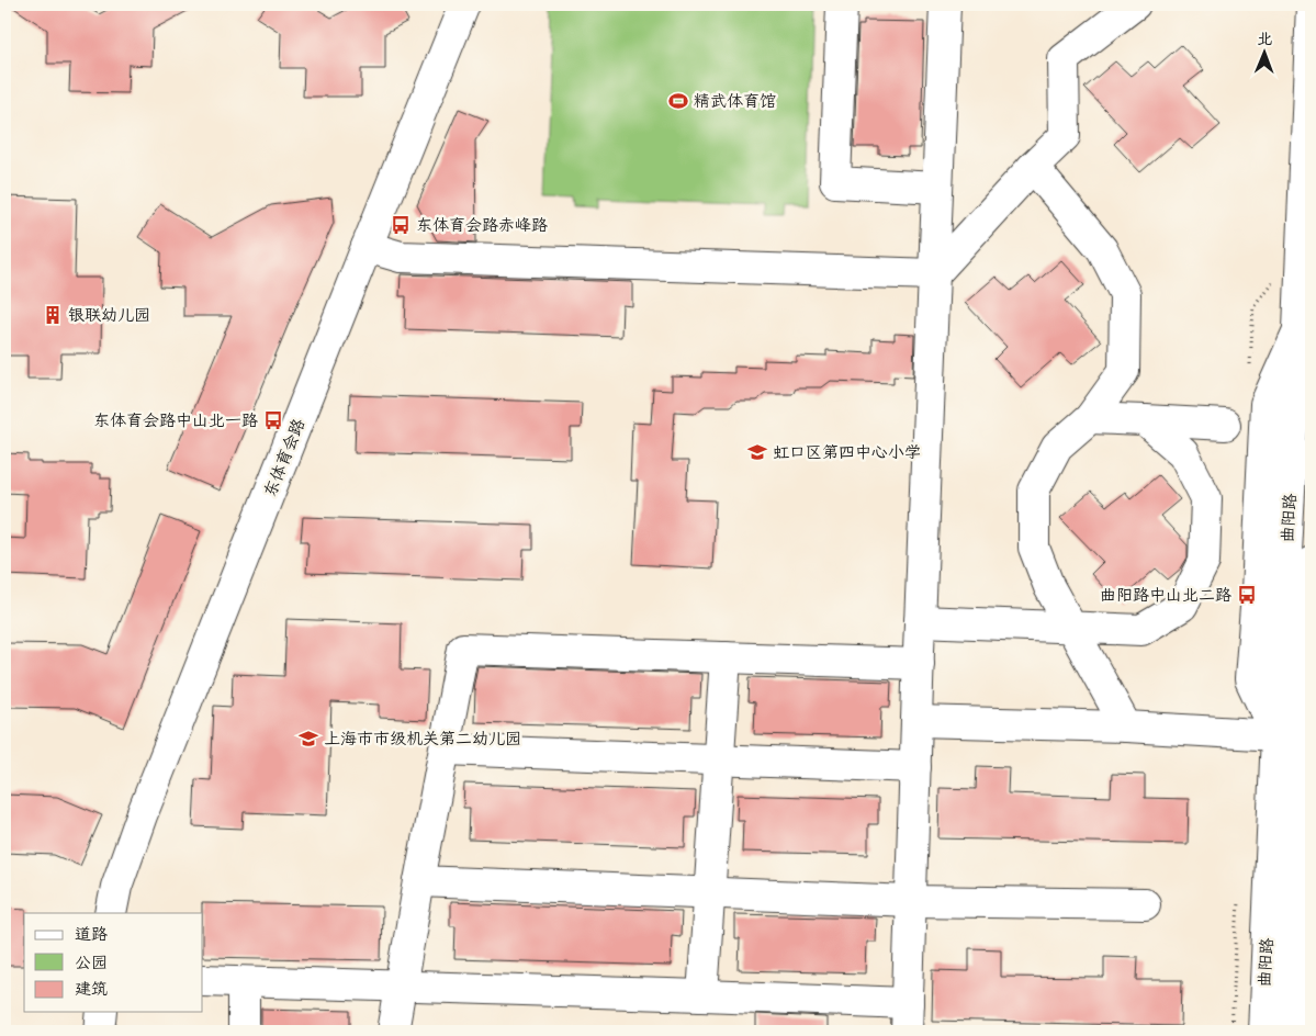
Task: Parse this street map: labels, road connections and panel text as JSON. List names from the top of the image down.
{
  "streets": {
    "main road": ["东体育会路", "曲阳路"]
  },
  "places": {
    "sports": ["精武体育馆"],
    "bus stop": ["东体育会路赤峰路", "东体育会路中山北一路", "曲阳路中山北二路"],
    "building": ["银联幼儿园"],
    "school or university": ["虹口区第四中心小学", "上海市市级机关第二幼儿园"]
  },
  "legend": ["道路", "公园", "建筑"],
  "north": "top"
}
